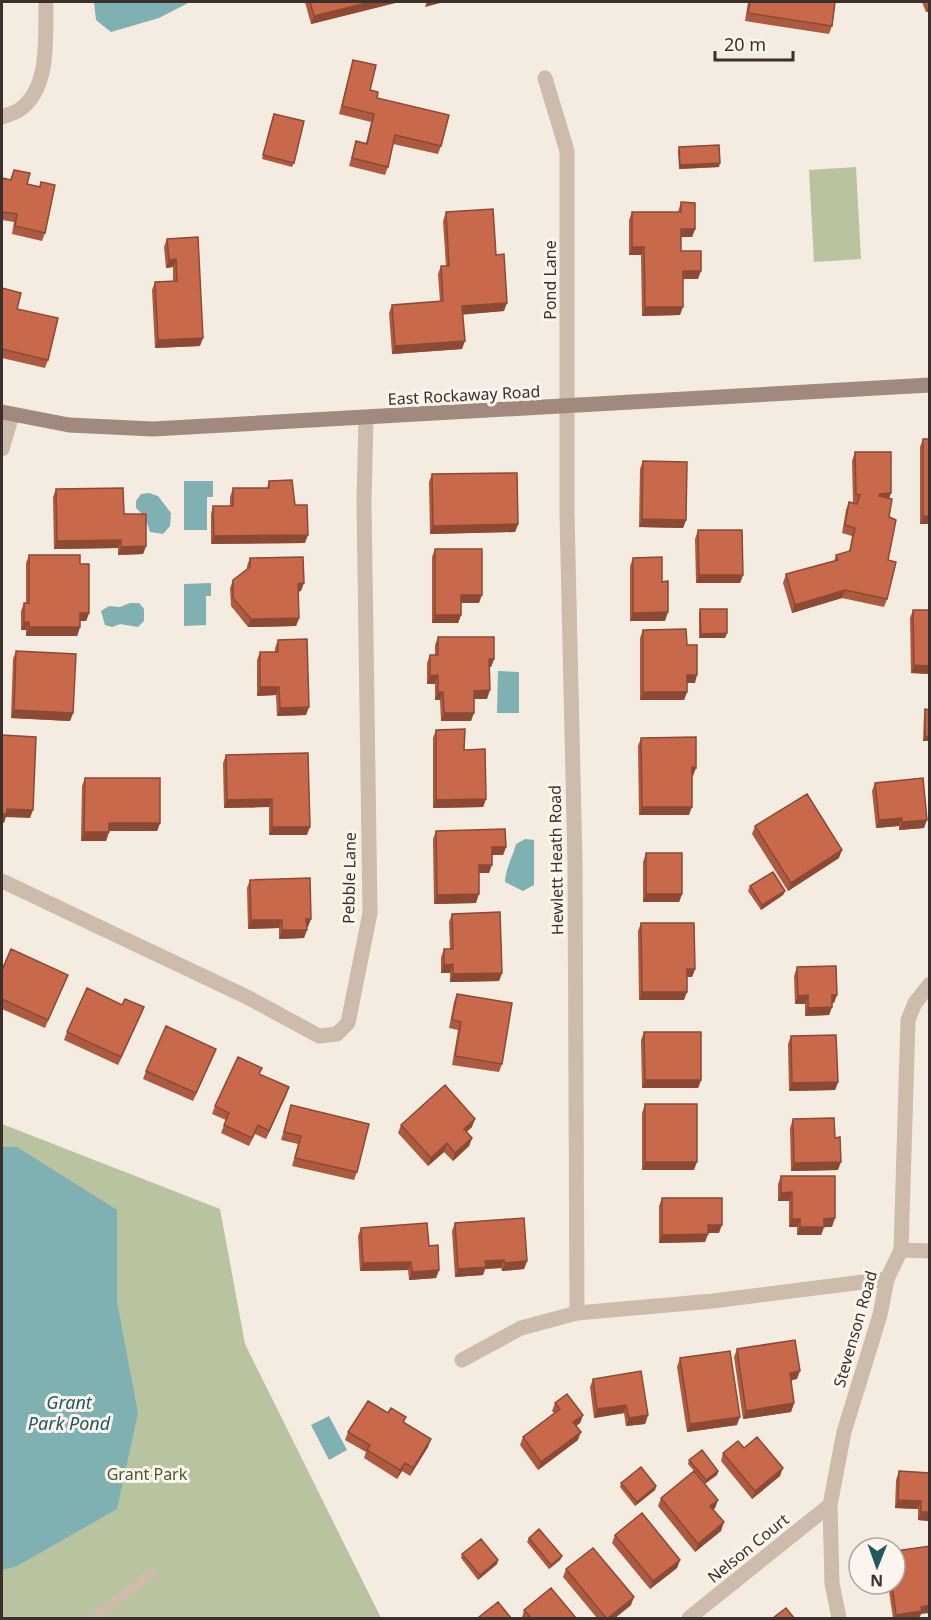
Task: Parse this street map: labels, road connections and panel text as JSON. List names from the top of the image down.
{
  "streets": {
    "main road": ["East Rockaway Road"],
    "street": [
      "Pond Lane",
      "Hewlett Heath Road",
      "Pebble Lane",
      "Stevenson Road",
      "Nelson Court"
    ]
  },
  "crossings": [
    ["Pond Lane", "East Rockaway Road"],
    ["Pond Lane", "Hewlett Heath Road"],
    ["East Rockaway Road", "Hewlett Heath Road"],
    ["East Rockaway Road", "Pebble Lane"],
    ["Stevenson Road", "Nelson Court"]
  ],
  "water": ["Grant Park Pond"],
  "parks": ["Grant Park"],
  "scale_bar": "20 m",
  "north": "bottom"
}
